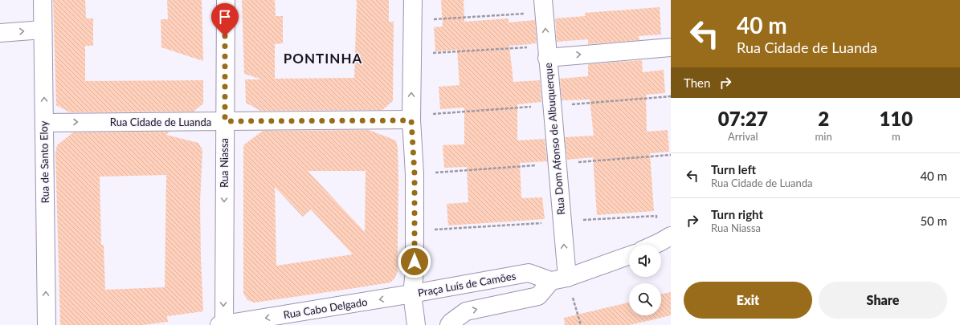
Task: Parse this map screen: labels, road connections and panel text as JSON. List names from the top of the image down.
{
  "streets": {
    "street": [
      "Rua Cidade de Luanda",
      "Rua Dom Afonso de Albuquerque",
      "Rua de Santo Eloy",
      "Rua Niassa",
      "Praça Luís de Camões",
      "Rua Cabo Delgado"
    ]
  },
  "crossings": [
    ["Rua Cidade de Luanda", "Rua de Santo Eloy"],
    ["Rua Cidade de Luanda", "Rua Niassa"],
    ["Rua Dom Afonso de Albuquerque", "Praça Luís de Camões"],
    ["Rua Niassa", "Rua Cabo Delgado"],
    ["Praça Luís de Camões", "Rua Cabo Delgado"]
  ],
  "one_way": [
    "Rua Cidade de Luanda",
    "Rua de Santo Eloy",
    "Rua Niassa",
    "Rua Cabo Delgado"
  ],
  "districts": ["PONTINHA"],
  "page": {
    "turn": ["40 m", "Rua Cidade de Luanda"],
    "then": "Then",
    "eta": [
      "07:27",
      "Arrival",
      "2",
      "min",
      "110",
      "m"
    ],
    "list": [
      {
        "name": "Turn left",
        "note": "Rua Cidade de Luanda",
        "value": "40 m"
      },
      {
        "name": "Turn right",
        "note": "Rua Niassa",
        "value": "50 m"
      }
    ],
    "buttons": ["Exit", "Share"]
  }
}
